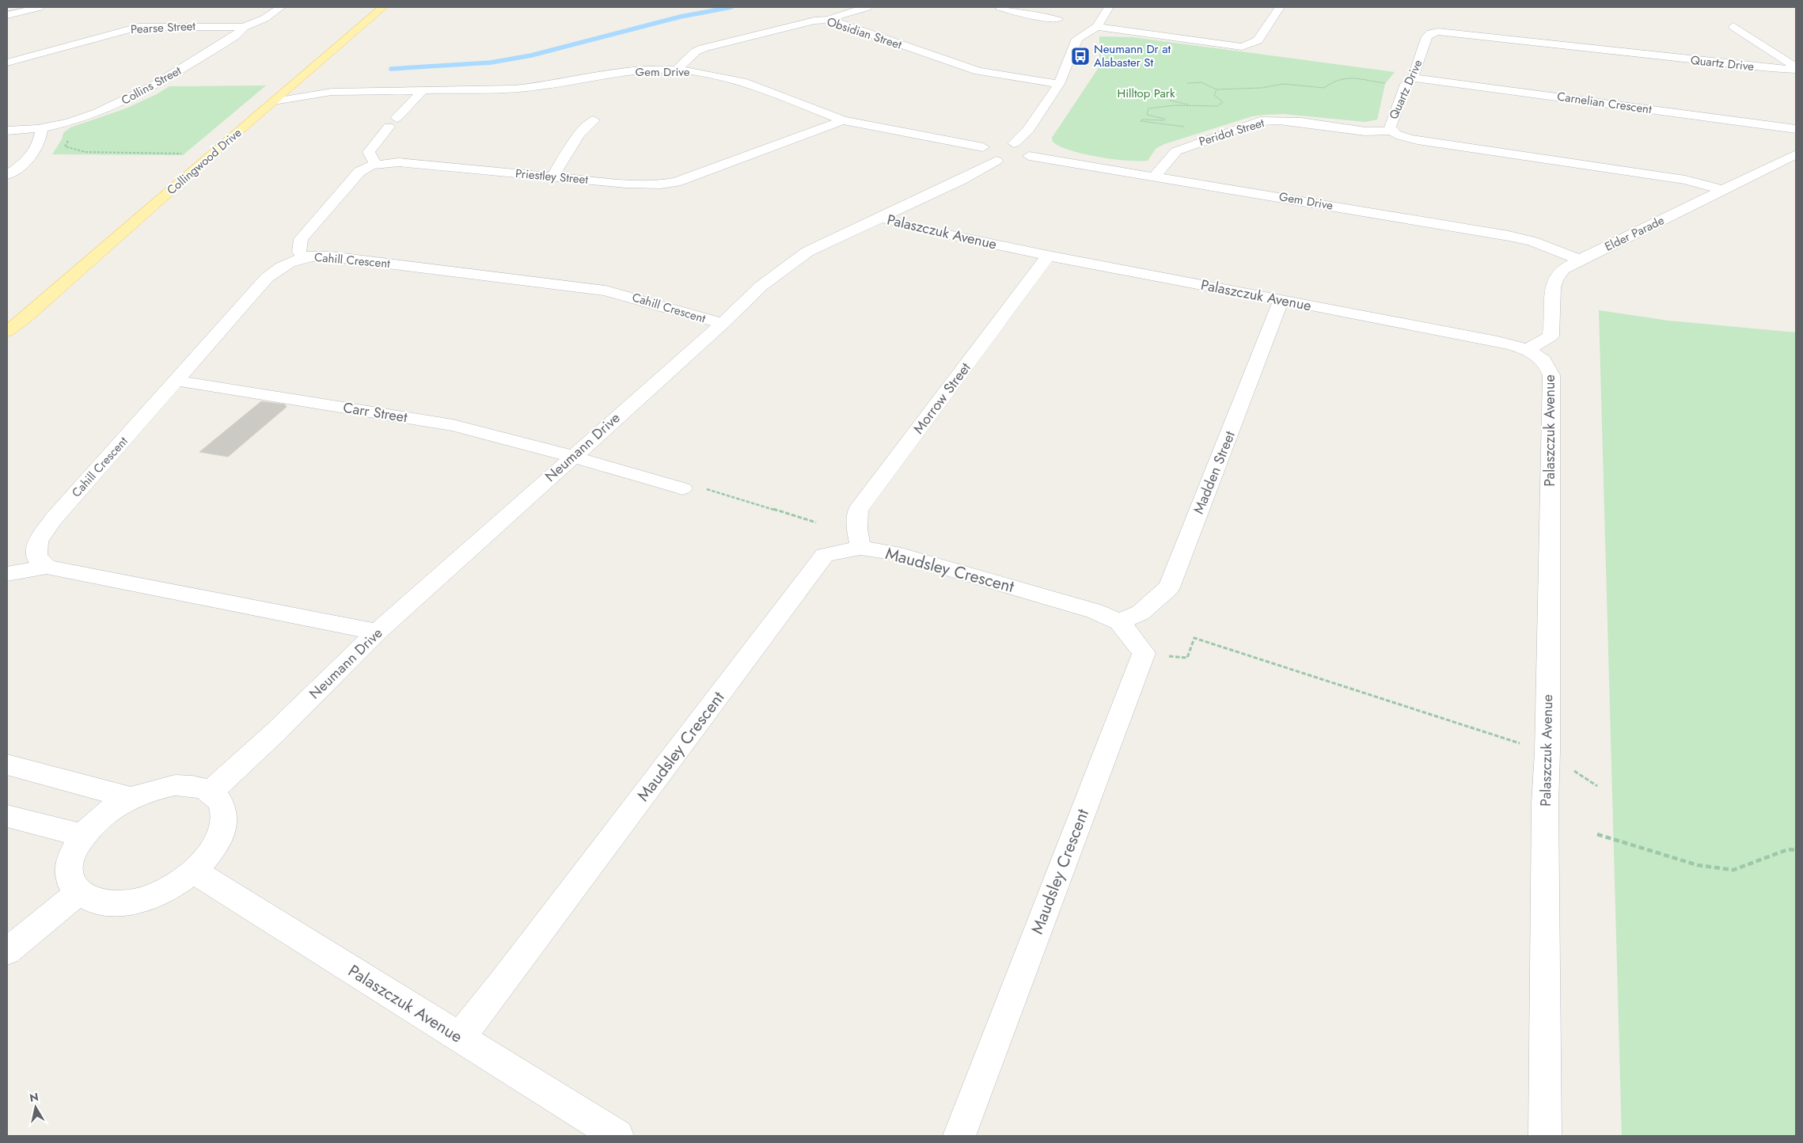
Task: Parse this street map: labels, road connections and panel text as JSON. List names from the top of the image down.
{
  "streets": {
    "main road": ["Collingwood Drive"],
    "street": [
      "Pearse Street",
      "Obsidian Street",
      "Quartz Drive",
      "Gem Drive",
      "Collins Street",
      "Carnelian Crescent",
      "Peridot Street",
      "Priestley Street",
      "Palaszczuk Avenue",
      "Elder Parade",
      "Cahill Crescent",
      "Morrow Street",
      "Carr Street",
      "Neumann Drive",
      "Madden Street",
      "Maudsley Crescent"
    ]
  },
  "crossings": [
    ["Pearse Street", "Collins Street"],
    ["Obsidian Street", "Gem Drive"],
    ["Quartz Drive", "Carnelian Crescent"],
    ["Quartz Drive", "Peridot Street"],
    ["Quartz Drive", "Elder Parade"],
    ["Gem Drive", "Peridot Street"],
    ["Gem Drive", "Collingwood Drive"],
    ["Gem Drive", "Priestley Street"],
    ["Gem Drive", "Elder Parade"],
    ["Gem Drive", "Neumann Drive"],
    ["Priestley Street", "Cahill Crescent"],
    ["Palaszczuk Avenue", "Elder Parade"],
    ["Palaszczuk Avenue", "Morrow Street"],
    ["Palaszczuk Avenue", "Neumann Drive"],
    ["Palaszczuk Avenue", "Madden Street"],
    ["Palaszczuk Avenue", "Maudsley Crescent"],
    ["Cahill Crescent", "Carr Street"],
    ["Cahill Crescent", "Neumann Drive"],
    ["Morrow Street", "Maudsley Crescent"],
    ["Carr Street", "Neumann Drive"],
    ["Madden Street", "Maudsley Crescent"]
  ],
  "parks": ["Hilltop Park"],
  "places": {
    "bus stop": ["Neumann Dr at Alabaster St"]
  },
  "north": "top"
}
